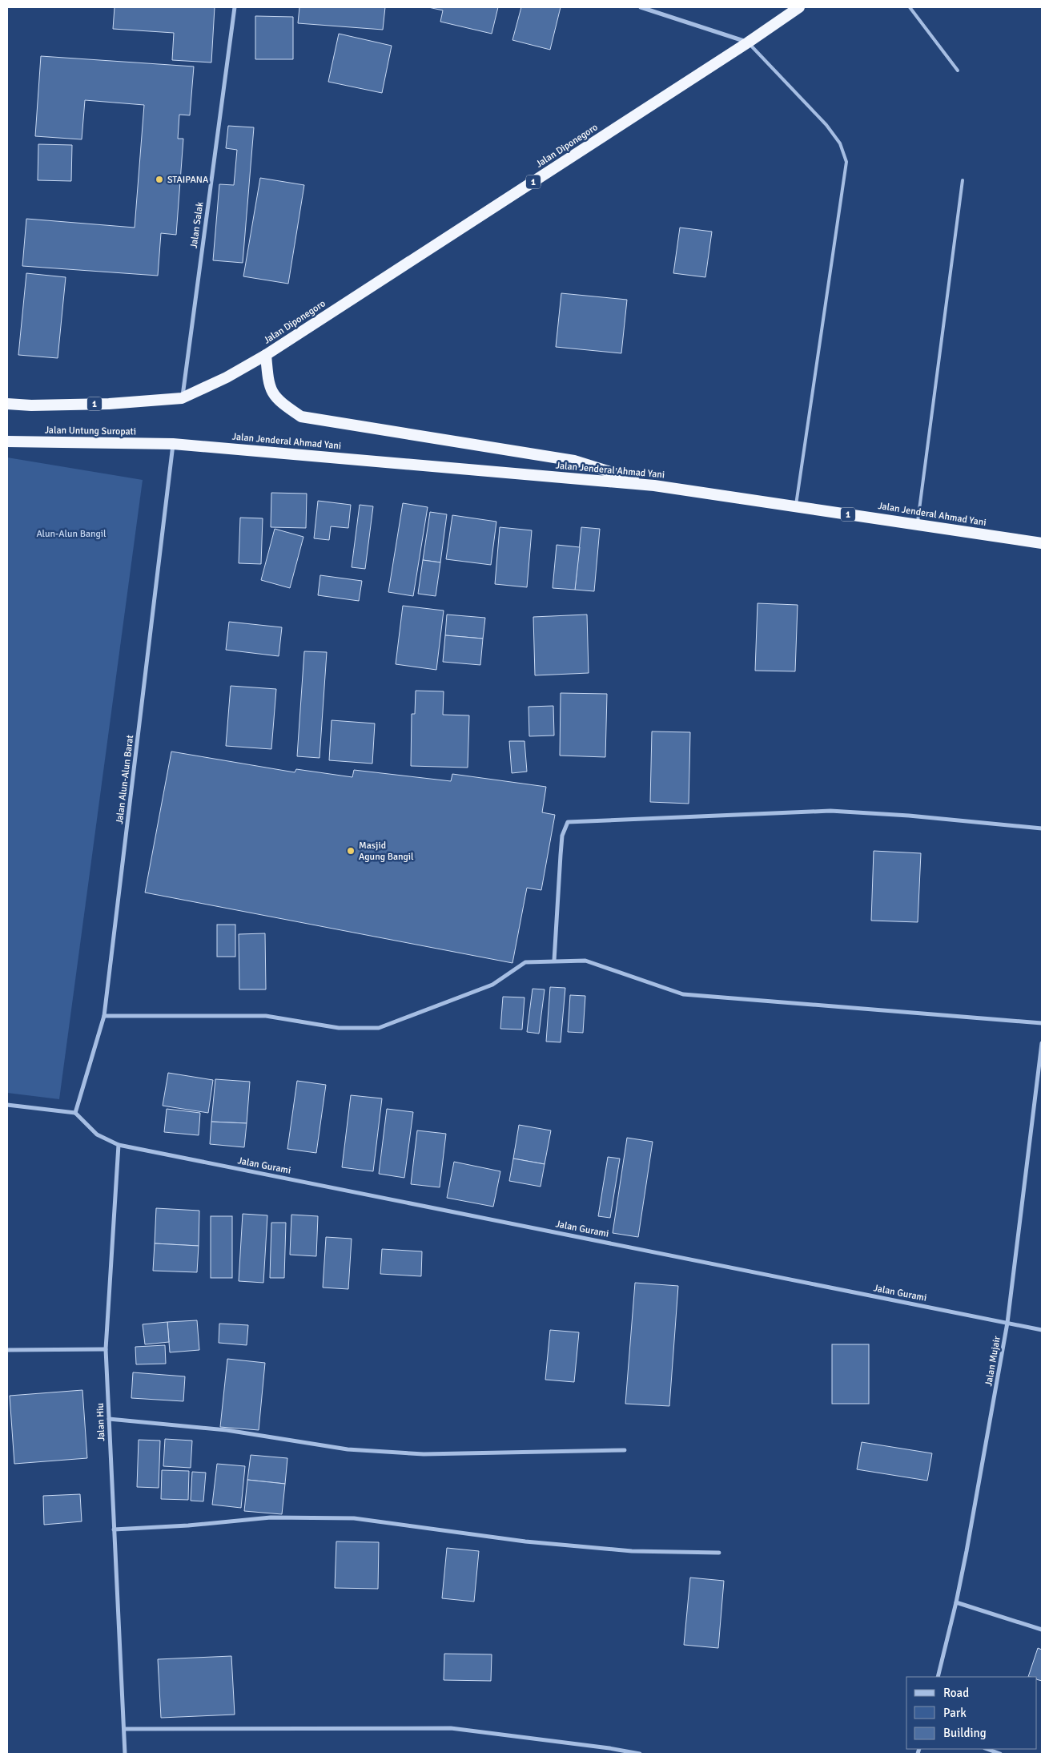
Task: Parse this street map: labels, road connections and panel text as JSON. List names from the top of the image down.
{
  "streets": {
    "highway": [
      "Jalan Diponegoro",
      "1",
      "Jalan Untung Suropati",
      "Jalan Jenderal Ahmad Yani"
    ],
    "street": [
      "Jalan Salak",
      "Jalan Alun-Alun Barat",
      "Jalan Gurami",
      "Jalan Mujair",
      "Jalan Hiu"
    ]
  },
  "crossings": [
    ["Jalan Diponegoro", "1"],
    ["1", "Jalan Salak"],
    ["1", "Jalan Jenderal Ahmad Yani"],
    ["Jalan Untung Suropati", "Jalan Jenderal Ahmad Yani"],
    ["Jalan Untung Suropati", "Jalan Alun-Alun Barat"],
    ["Jalan Jenderal Ahmad Yani", "Jalan Alun-Alun Barat"],
    ["Jalan Gurami", "Jalan Mujair"],
    ["Jalan Gurami", "Jalan Hiu"]
  ],
  "parks": ["Alun-Alun Bangil"],
  "places": ["STAIPANA", "Masjid Agung Bangil"],
  "legend": ["Road", "Park", "Building"]
}
